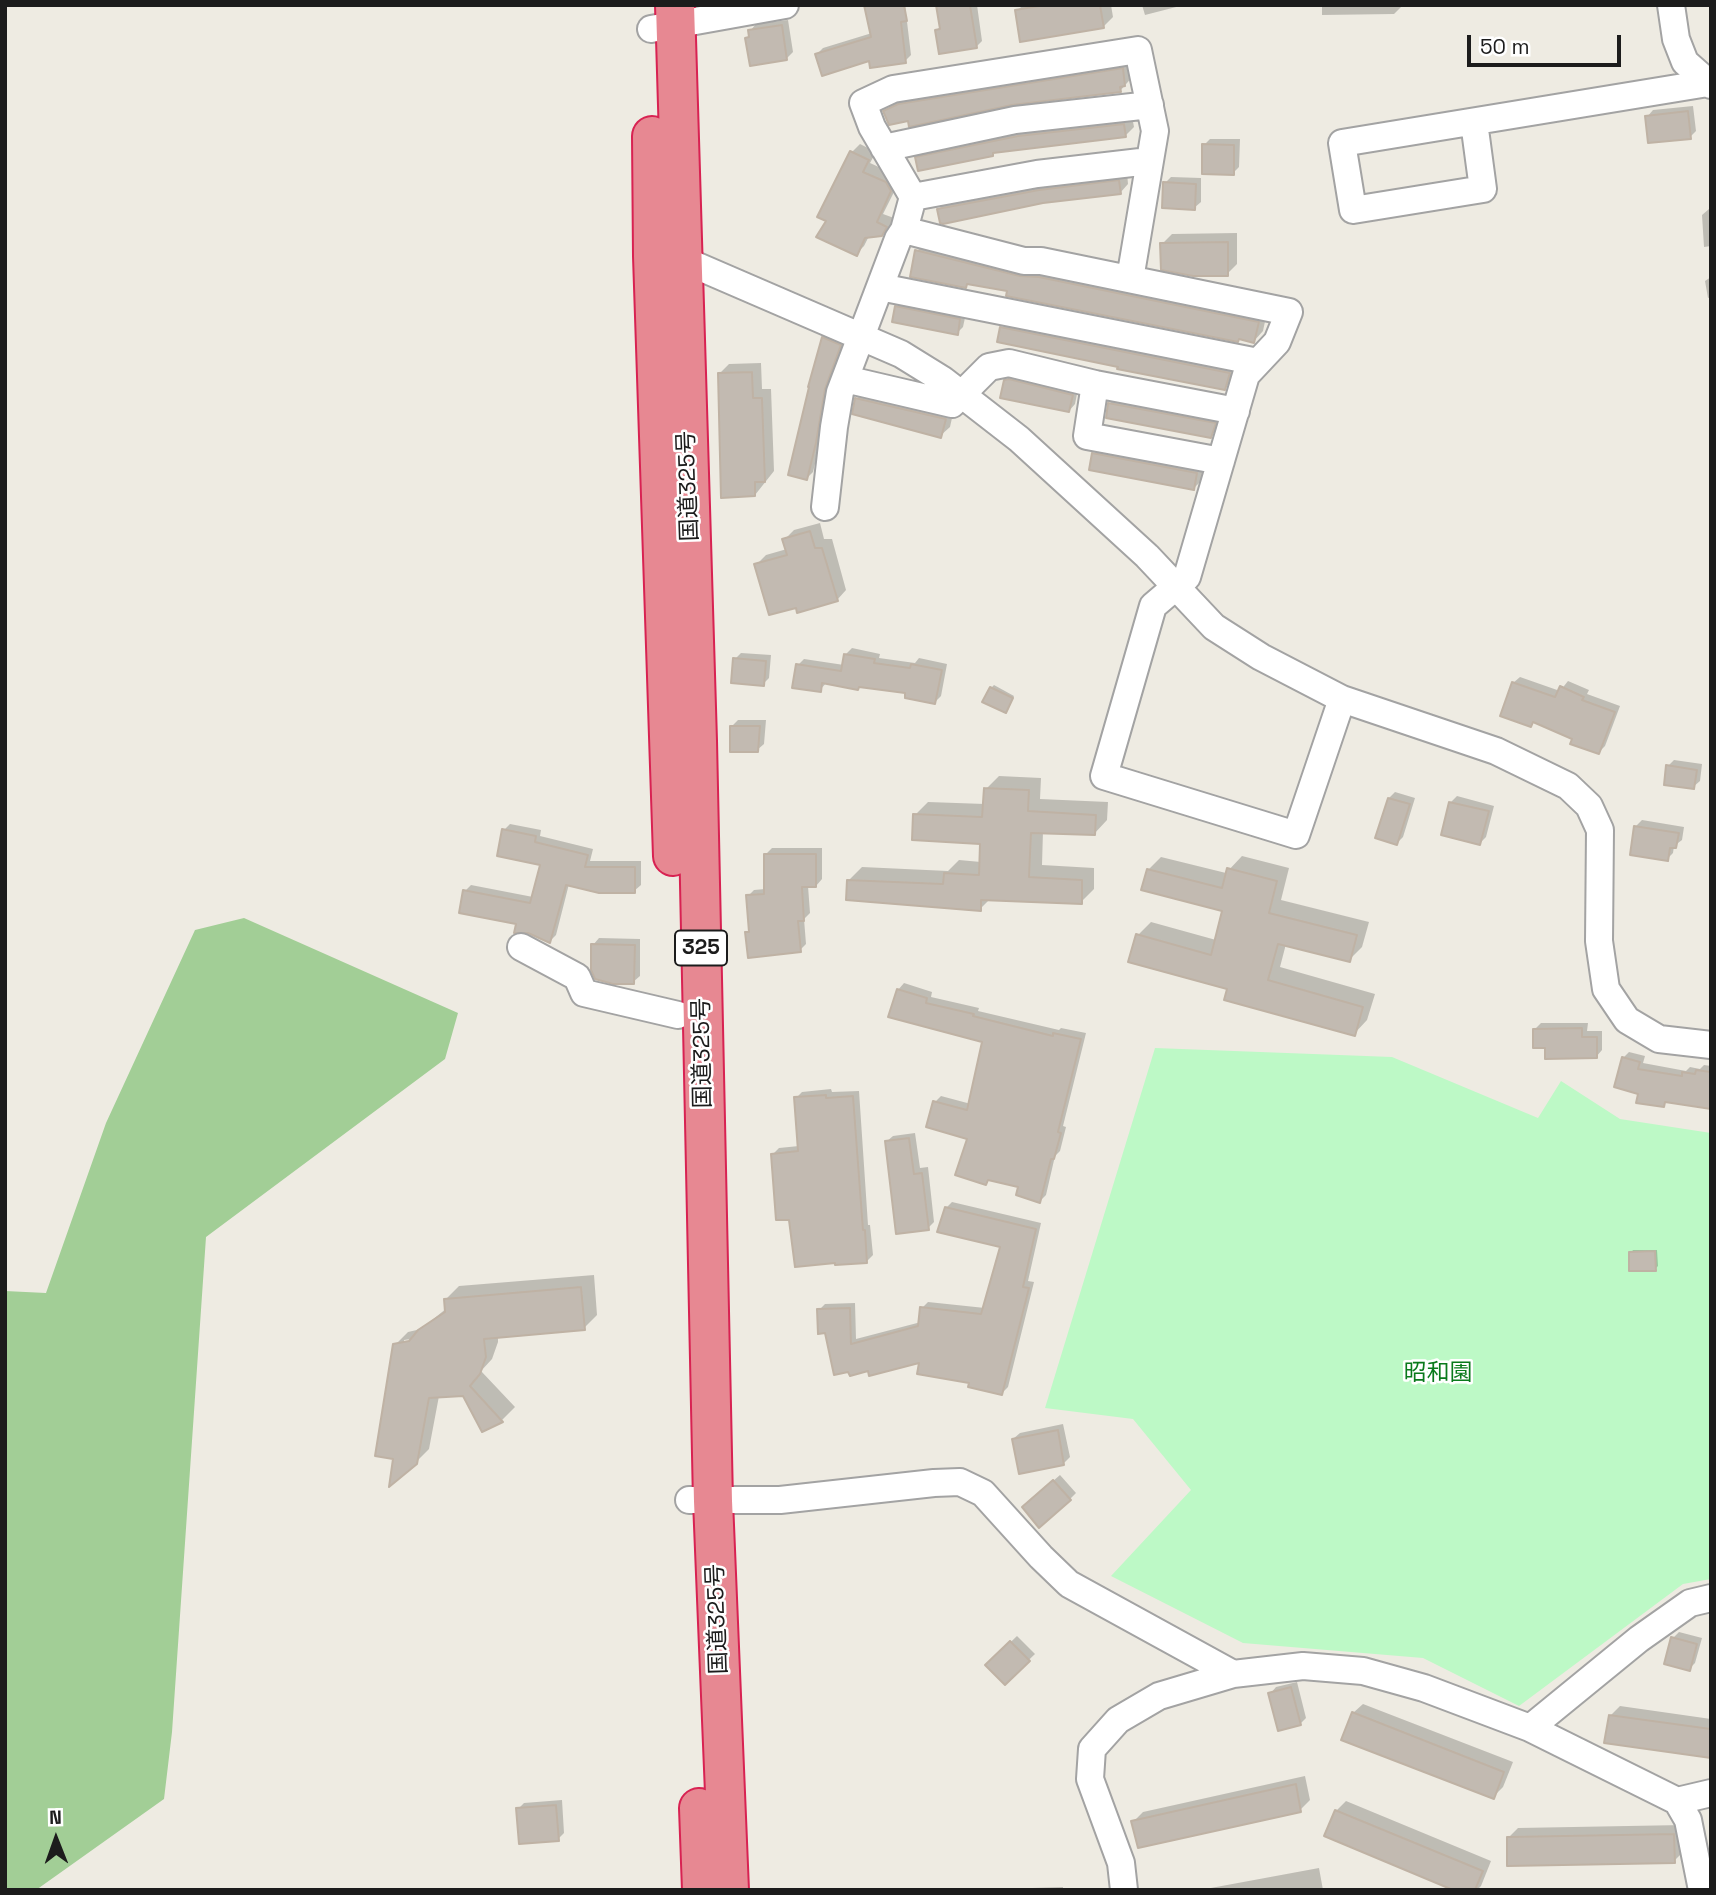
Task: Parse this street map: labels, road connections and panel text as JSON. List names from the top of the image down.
{
  "streets": {
    "highway": ["国道325号", "325"]
  },
  "parks": ["昭和園"],
  "scale_bar": "50 m",
  "north": "top"
}
